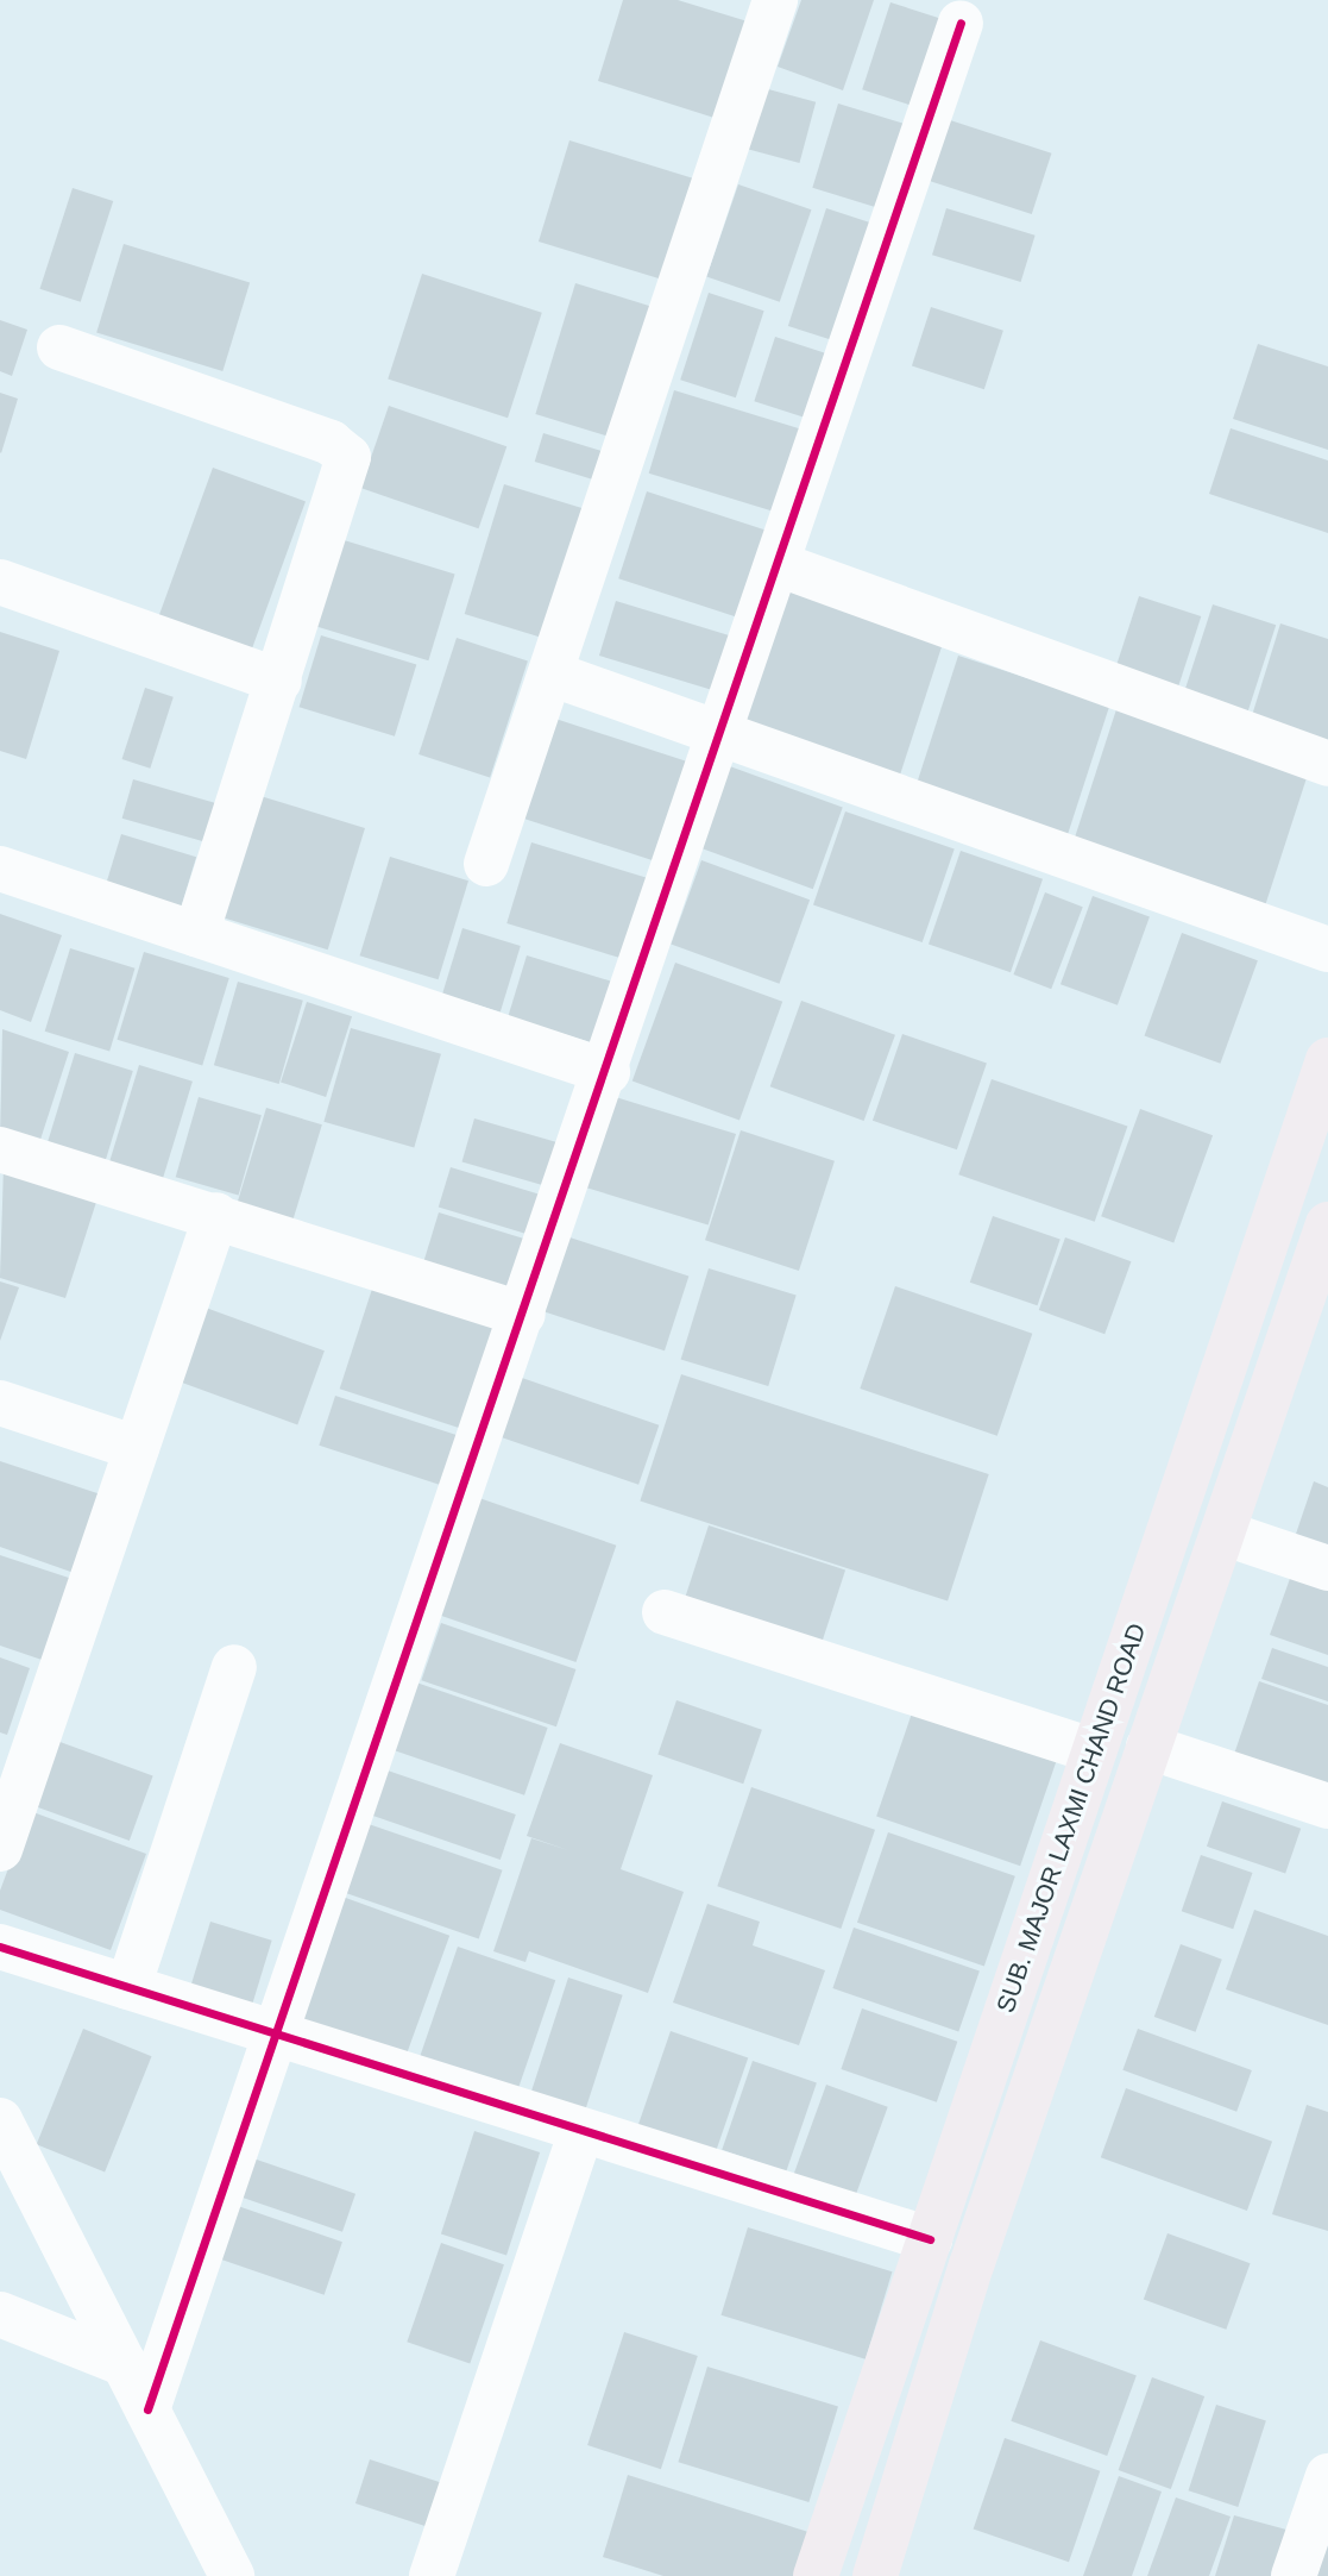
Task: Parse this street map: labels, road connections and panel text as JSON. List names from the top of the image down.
{
  "streets": {
    "main road": ["SUB. MAJOR LAXMI CHAND ROAD"]
  }
}
